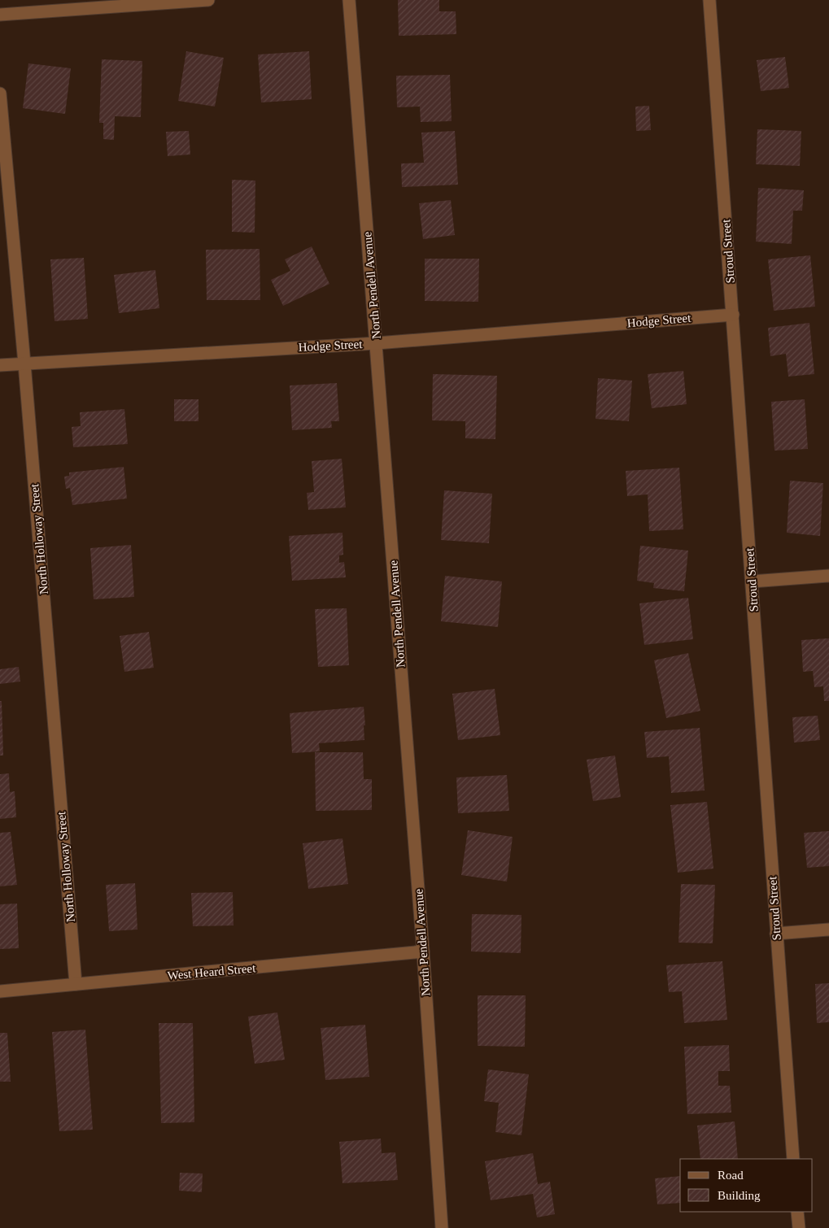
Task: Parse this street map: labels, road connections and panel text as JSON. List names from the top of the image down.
{
  "streets": {
    "street": [
      "Stroud Street",
      "North Pendell Avenue",
      "Hodge Street",
      "North Holloway Street",
      "West Heard Street"
    ]
  },
  "crossings": [
    ["Stroud Street", "Hodge Street"],
    ["North Pendell Avenue", "Hodge Street"],
    ["North Pendell Avenue", "West Heard Street"],
    ["Hodge Street", "North Holloway Street"],
    ["North Holloway Street", "West Heard Street"]
  ],
  "legend": ["Road", "Building"]
}
